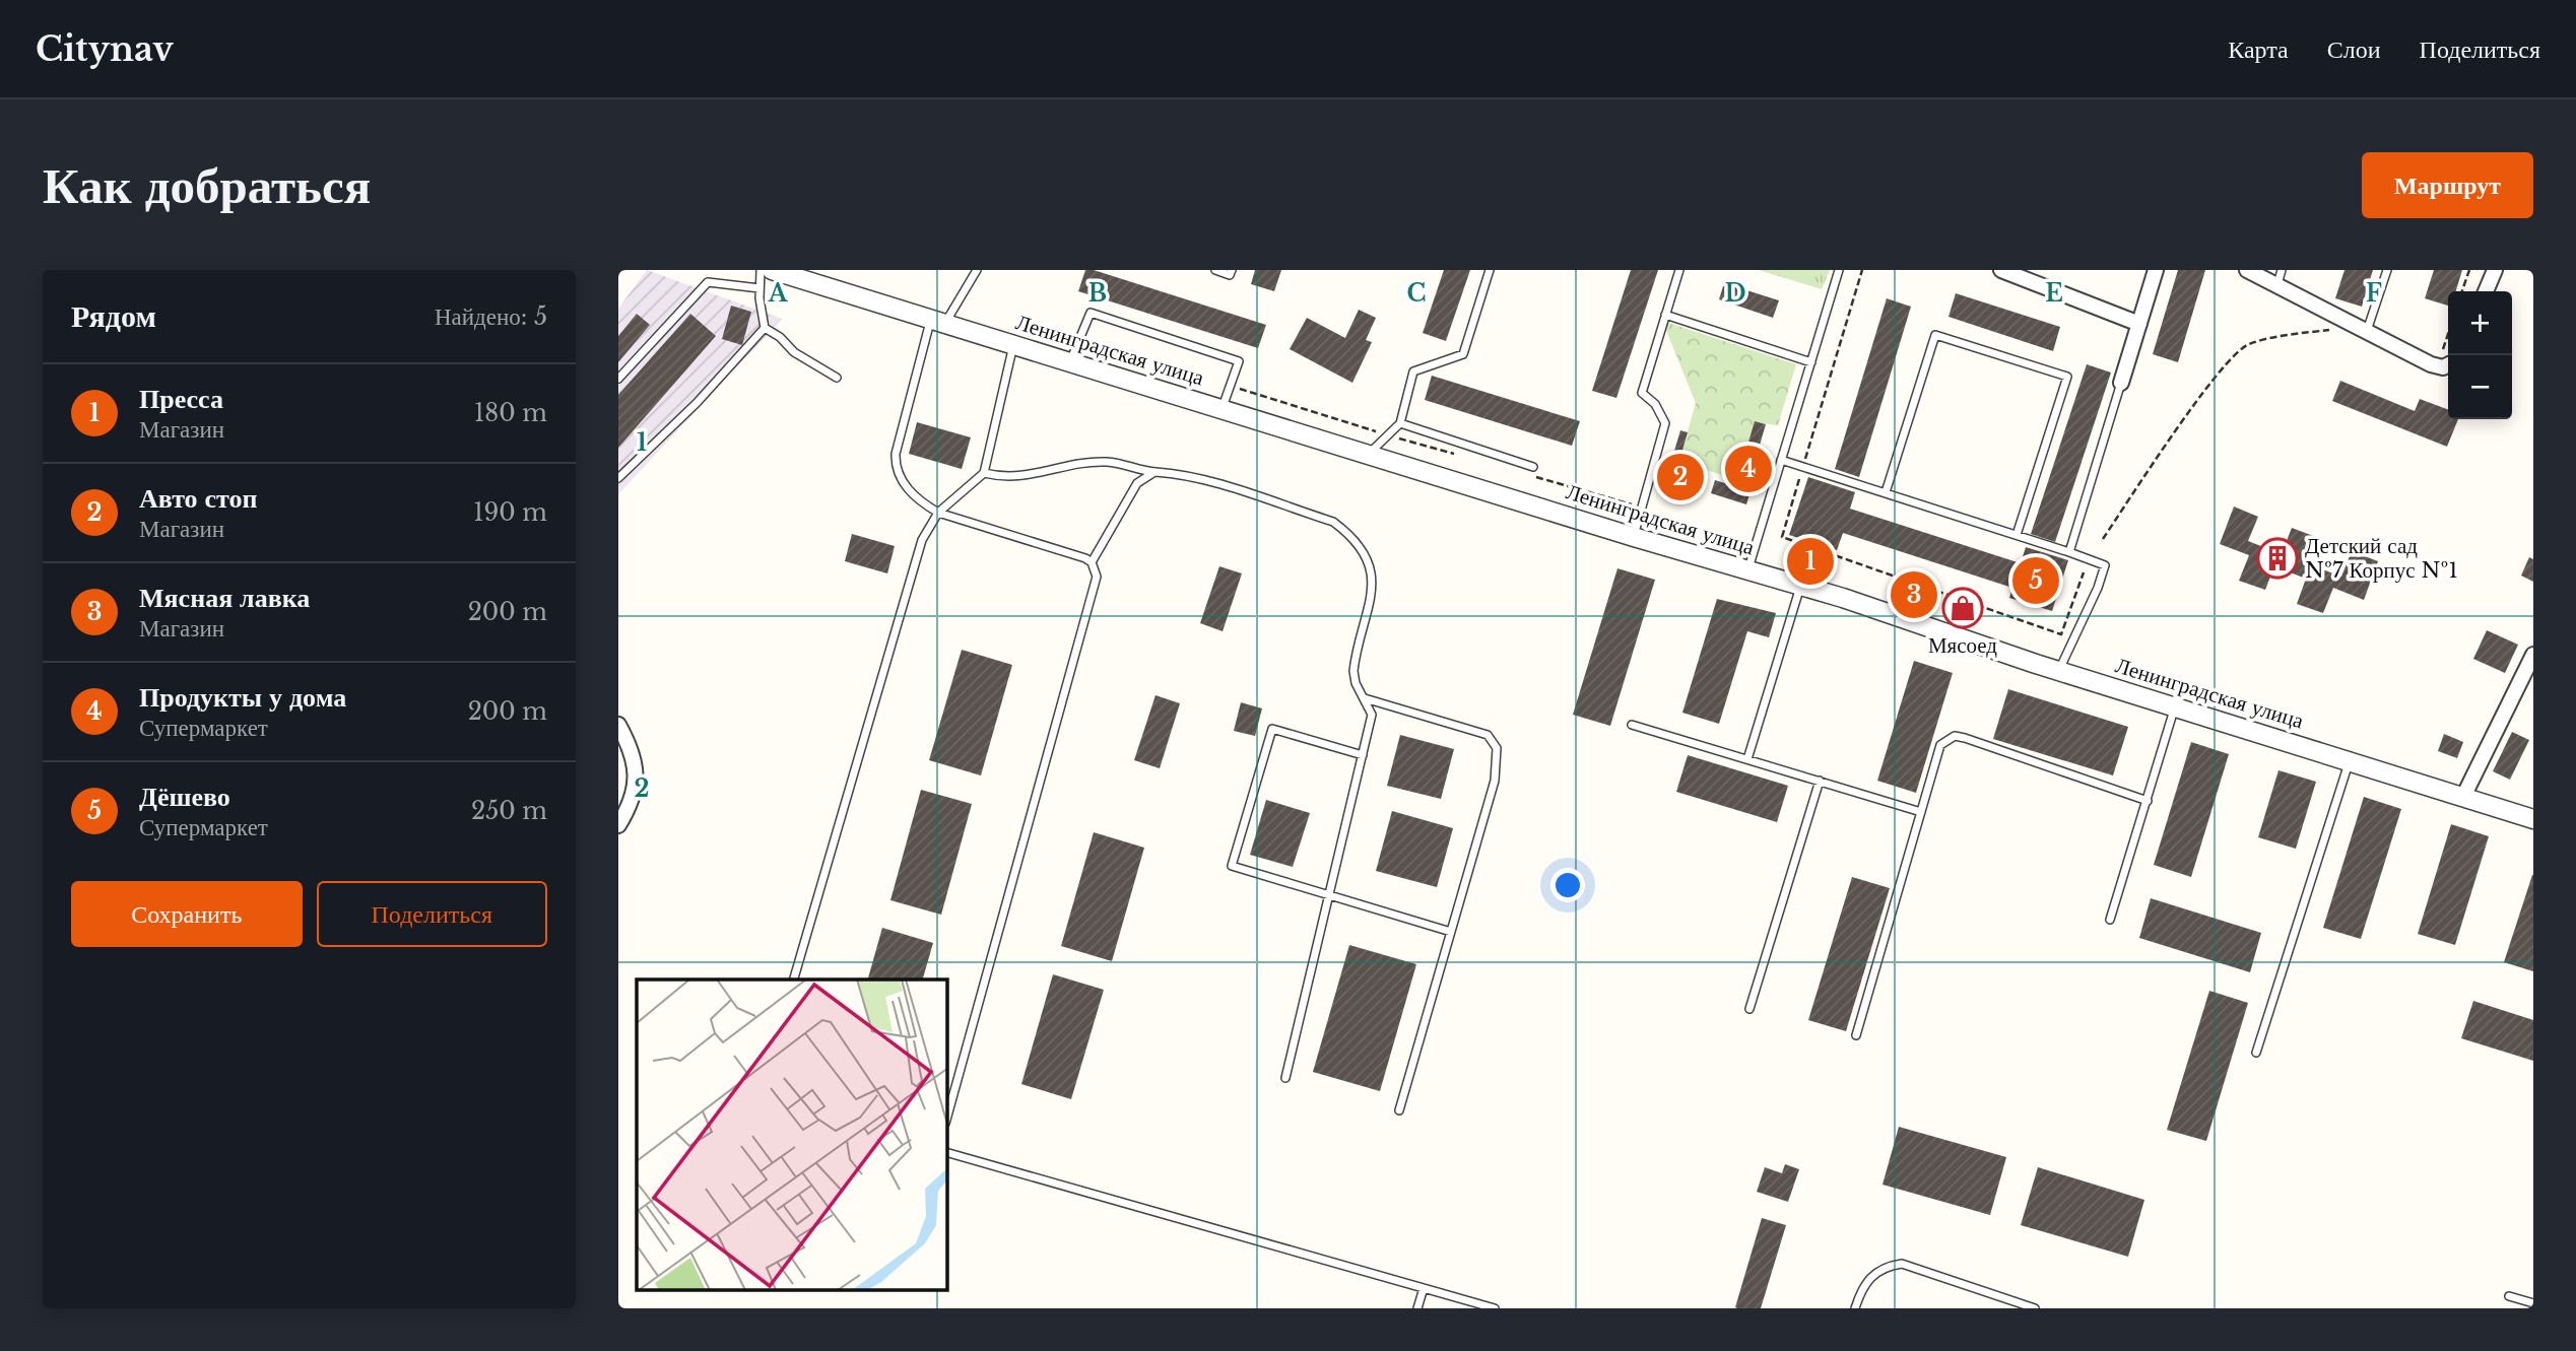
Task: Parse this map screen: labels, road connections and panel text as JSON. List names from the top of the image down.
{
  "streets": {
    "street": ["Ленинградская улица"]
  },
  "places": {
    "building": ["Детский сад №7 Корпус №1"],
    "shop": ["Мясоед"]
  },
  "page": {
    "header": "Citynav",
    "nav": ["Карта", "Слои", "Поделиться"],
    "buttons": [
      "Маршрут",
      ["Сохранить", "Поделиться"]
    ],
    "title": "Как добраться",
    "heading": ["Рядом", "Найдено: 5"],
    "map_buttons": ["+", "−"],
    "list": [
      {
        "mark": "1",
        "name": "Пресса",
        "note": "Магазин",
        "value": "180 m"
      },
      {
        "mark": "2",
        "name": "Авто стоп",
        "note": "Магазин",
        "value": "190 m"
      },
      {
        "mark": "3",
        "name": "Мясная лавка",
        "note": "Магазин",
        "value": "200 m"
      },
      {
        "mark": "4",
        "name": "Продукты у дома",
        "note": "Супермаркет",
        "value": "200 m"
      },
      {
        "mark": "5",
        "name": "Дёшево",
        "note": "Супермаркет",
        "value": "250 m"
      }
    ],
    "pins": [
      "4",
      "2",
      "1",
      "5",
      "3"
    ]
  },
  "grid": {
    "columns": [
      "A",
      "B",
      "C",
      "D",
      "E",
      "F"
    ],
    "rows": ["1", "2"]
  }
}
